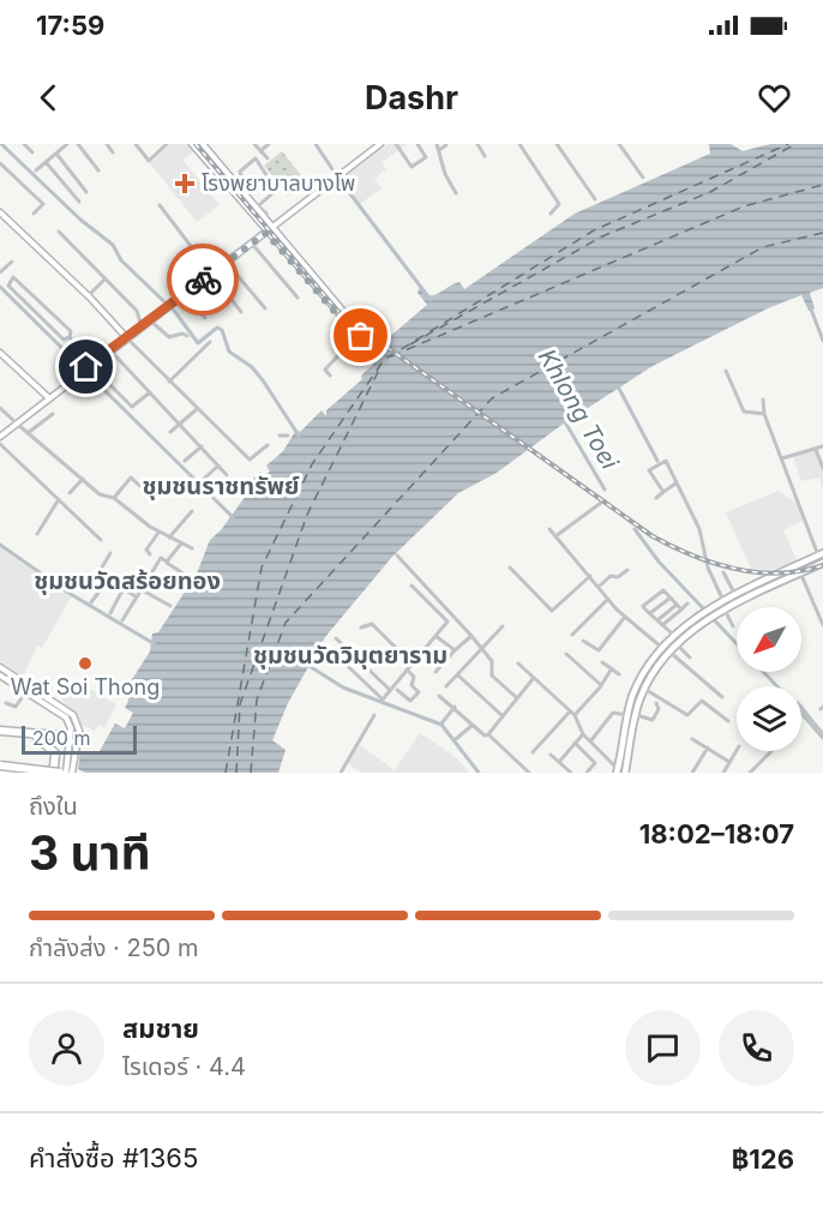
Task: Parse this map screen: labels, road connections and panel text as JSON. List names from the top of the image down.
{
  "districts": ["ชุมชนราชทรัพย์", "ชุมชนวัดสร้อยทอง", "ชุมชนวัดวิมุตยาราม"],
  "water": ["Khlong Toei"],
  "places": {
    "health": ["โรงพยาบาลบางโพ"],
    "other": ["Wat Soi Thong"]
  },
  "scale_bar": "200 m",
  "north": "bottom left",
  "page": {
    "status": "17:59",
    "header": "Dashr",
    "scale": "200 m",
    "heading": ["3 นาที", "ถึงใน", "18:02–18:07"],
    "panel": [
      "สมชาย",
      "ไรเดอร์ · 4.4",
      "คำสั่งซื้อ #1365",
      "฿126"
    ],
    "bar": "กำลังส่ง · 250 m"
  }
}
